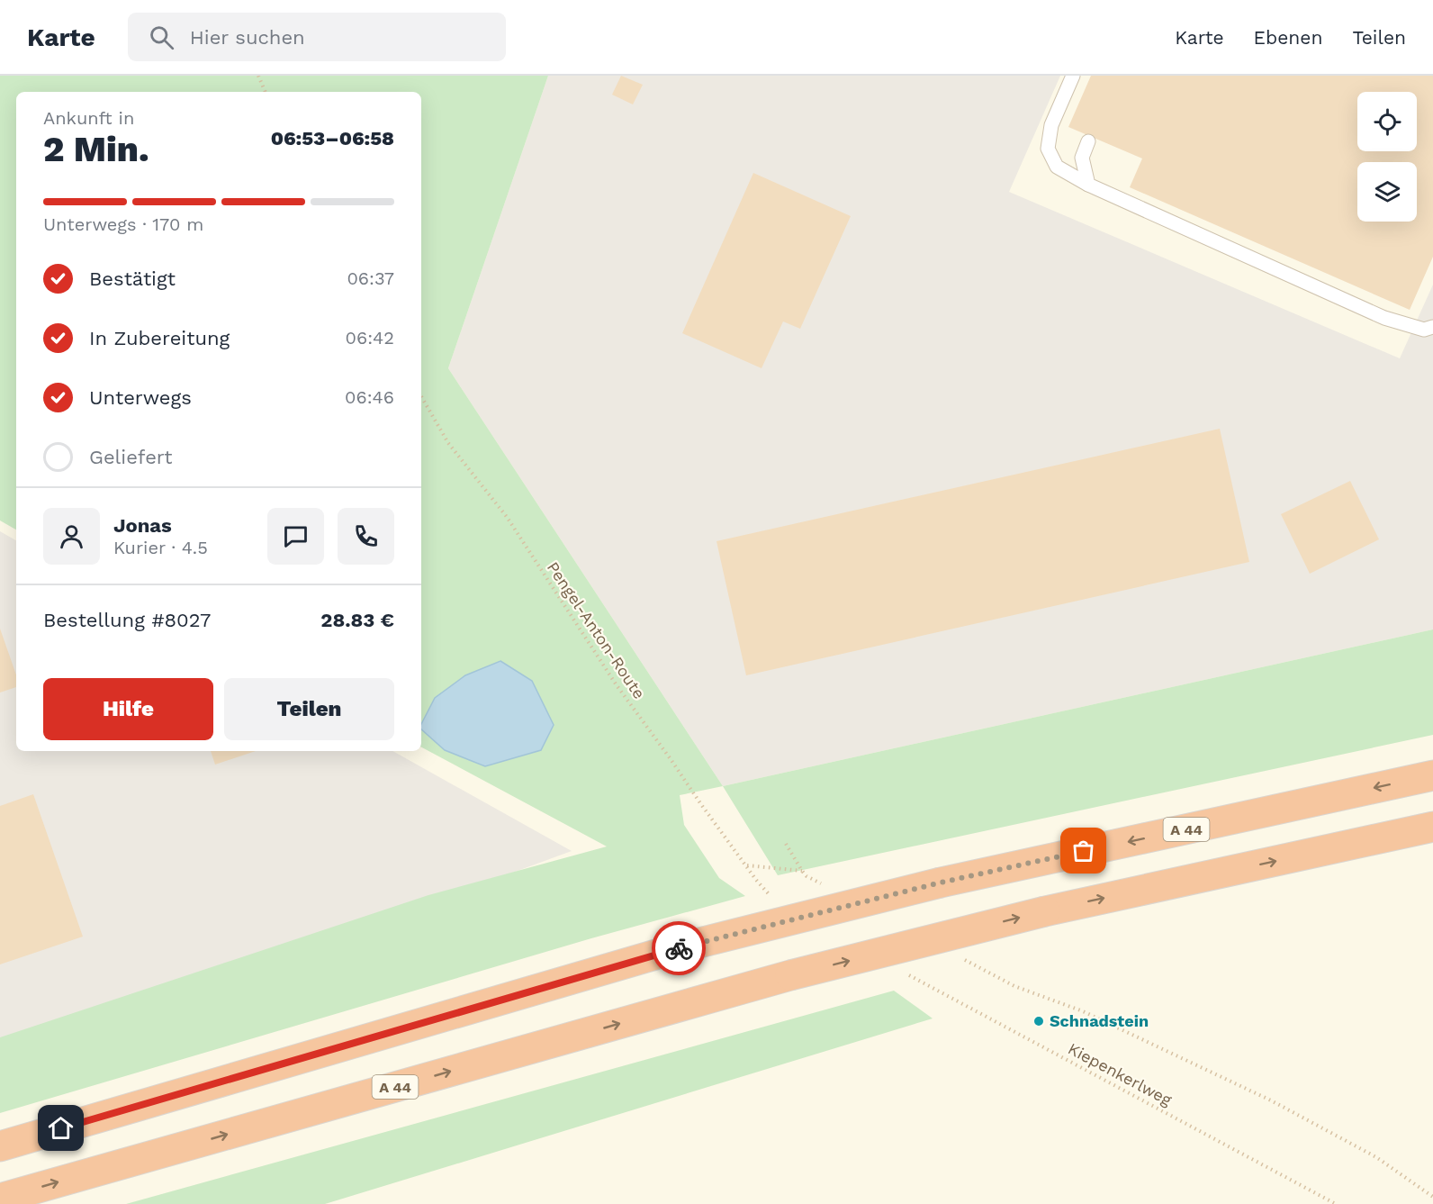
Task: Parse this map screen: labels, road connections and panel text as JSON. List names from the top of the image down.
{
  "streets": {
    "highway": ["A 44"],
    "path": ["Pengel-Anton-Route", "Kiepenkerlweg"]
  },
  "places": ["Schnadstein"],
  "page": {
    "header": "Karte",
    "search": "Hier suchen",
    "nav": ["Karte", "Ebenen", "Teilen"],
    "heading": ["2 Min.", "Ankunft in", "06:53–06:58"],
    "panel": [
      "Jonas",
      "Kurier · 4.5",
      "Bestellung #8027",
      "28.83 €"
    ],
    "bar": "Unterwegs · 170 m",
    "list": [
      ["Bestätigt", "06:37"],
      ["In Zubereitung", "06:42"],
      ["Unterwegs", "06:46"],
      "Geliefert"
    ],
    "buttons": ["Hilfe", "Teilen"]
  }
}
